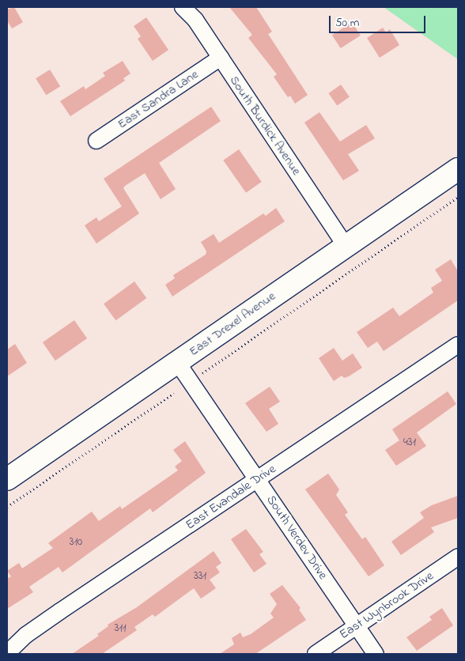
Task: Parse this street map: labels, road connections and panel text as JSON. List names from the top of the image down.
{
  "streets": {
    "street": [
      "East Sandra Lane",
      "South Burdick Avenue",
      "East Drexel Avenue",
      "East Evandale Drive",
      "South Verdev Drive",
      "East Wynbrook Drive"
    ]
  },
  "crossings": [
    ["East Sandra Lane", "South Burdick Avenue"],
    ["South Burdick Avenue", "East Drexel Avenue"],
    ["East Drexel Avenue", "South Verdev Drive"],
    ["East Evandale Drive", "South Verdev Drive"],
    ["South Verdev Drive", "East Wynbrook Drive"]
  ],
  "house_numbers": [
    "431",
    "310",
    "331",
    "311"
  ],
  "scale_bar": "50 m"
}
